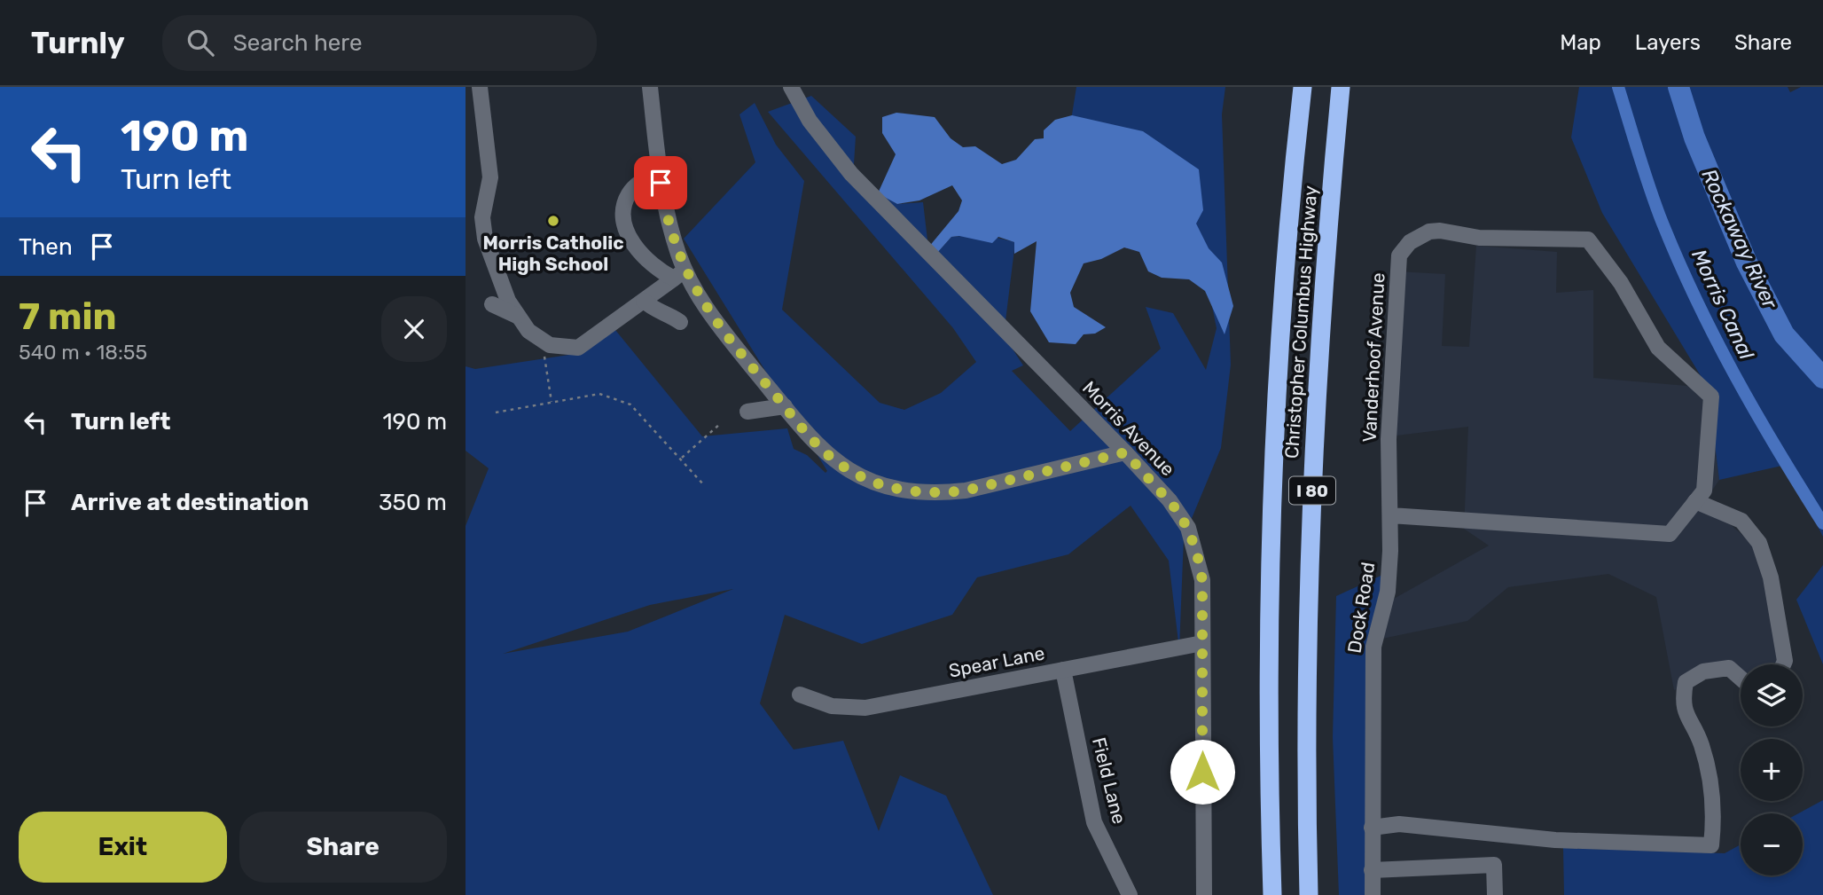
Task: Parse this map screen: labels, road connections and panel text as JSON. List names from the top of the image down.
{
  "streets": {
    "highway": ["Christopher Columbus Highway", "I 80"],
    "street": [
      "Vanderhoof Avenue",
      "Morris Avenue",
      "Dock Road",
      "Spear Lane",
      "Field Lane"
    ]
  },
  "crossings": [
    ["Vanderhoof Avenue", "Dock Road"],
    ["Morris Avenue", "Spear Lane"],
    ["Spear Lane", "Field Lane"]
  ],
  "water": ["Rockaway River", "Morris Canal"],
  "places": ["Morris Catholic High School"],
  "page": {
    "header": "Turnly",
    "search": "Search here",
    "nav": ["Map", "Layers", "Share"],
    "turn": ["190 m", "Turn left"],
    "then": "Then",
    "heading": ["7 min", "540 m · 18:55"],
    "list": [
      {
        "name": "Turn left",
        "value": "190 m"
      },
      {
        "name": "Arrive at destination",
        "value": "350 m"
      }
    ],
    "map_buttons": ["+", "−"],
    "buttons": ["Exit", "Share"]
  }
}
